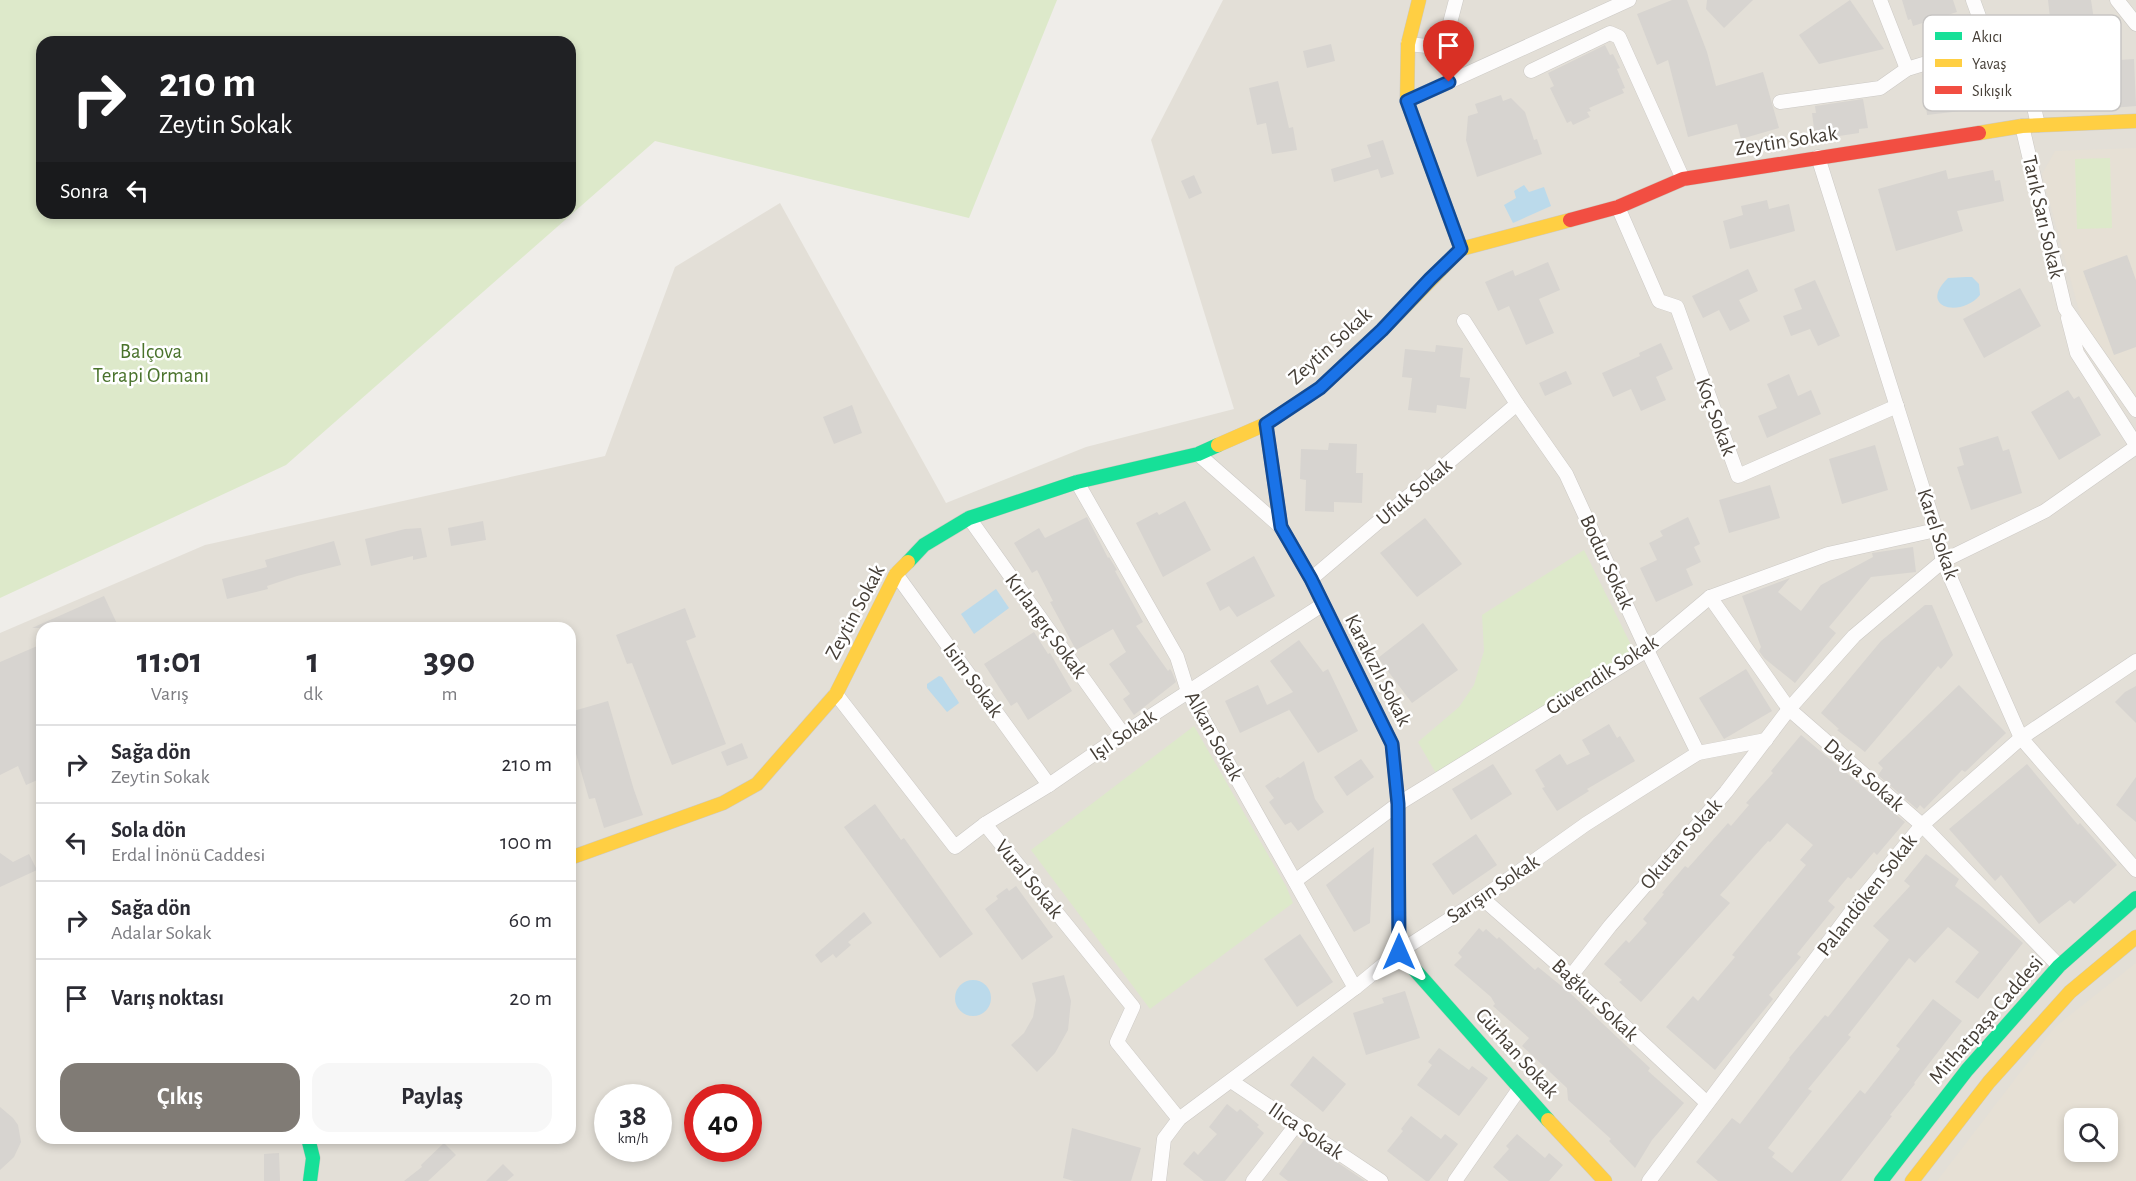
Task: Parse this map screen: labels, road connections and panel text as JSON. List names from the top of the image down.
{
  "streets": {
    "street": [
      "Zeytin Sokak",
      "Tarık Sarı Sokak",
      "Koç Sokak",
      "Ufuk Sokak",
      "Karel Sokak",
      "Bodur Sokak",
      "Kırlangıç Sokak",
      "Karakızlı Sokak",
      "Güvendik Sokak",
      "Isim Sokak",
      "Işıl Sokak",
      "Alkan Sokak",
      "Dalya Sokak",
      "Okutan Sokak",
      "Vural Sokak",
      "Sarışın Sokak",
      "Palandöken Sokak",
      "Bağkur Sokak",
      "Mithatpaşa Caddesi",
      "Gürhan Sokak",
      "Ilıca Sokak"
    ]
  },
  "crossings": [
    ["Zeytin Sokak", "Tarık Sarı Sokak"],
    ["Zeytin Sokak", "Koç Sokak"],
    ["Zeytin Sokak", "Karel Sokak"],
    ["Zeytin Sokak", "Kırlangıç Sokak"],
    ["Zeytin Sokak", "Karakızlı Sokak"],
    ["Zeytin Sokak", "Isim Sokak"],
    ["Zeytin Sokak", "Alkan Sokak"],
    ["Zeytin Sokak", "Vural Sokak"],
    ["Tarık Sarı Sokak", "Okutan Sokak"],
    ["Koç Sokak", "Karel Sokak"],
    ["Ufuk Sokak", "Bodur Sokak"],
    ["Ufuk Sokak", "Karakızlı Sokak"],
    ["Karel Sokak", "Güvendik Sokak"],
    ["Karel Sokak", "Okutan Sokak"],
    ["Karel Sokak", "Palandöken Sokak"],
    ["Bodur Sokak", "Güvendik Sokak"],
    ["Bodur Sokak", "Sarışın Sokak"],
    ["Kırlangıç Sokak", "Işıl Sokak"],
    ["Karakızlı Sokak", "Güvendik Sokak"],
    ["Karakızlı Sokak", "Işıl Sokak"],
    ["Karakızlı Sokak", "Sarışın Sokak"],
    ["Karakızlı Sokak", "Gürhan Sokak"],
    ["Güvendik Sokak", "Alkan Sokak"],
    ["Güvendik Sokak", "Dalya Sokak"],
    ["Isim Sokak", "Işıl Sokak"],
    ["Işıl Sokak", "Alkan Sokak"],
    ["Işıl Sokak", "Vural Sokak"],
    ["Alkan Sokak", "Sarışın Sokak"],
    ["Dalya Sokak", "Okutan Sokak"],
    ["Dalya Sokak", "Palandöken Sokak"],
    ["Dalya Sokak", "Mithatpaşa Caddesi"],
    ["Okutan Sokak", "Bağkur Sokak"],
    ["Vural Sokak", "Sarışın Sokak"],
    ["Sarışın Sokak", "Bağkur Sokak"],
    ["Sarışın Sokak", "Gürhan Sokak"],
    ["Sarışın Sokak", "Ilıca Sokak"],
    ["Palandöken Sokak", "Bağkur Sokak"]
  ],
  "parks": ["Balçova Terapi Ormanı"],
  "legend": ["Akıcı", "Yavaş", "Sıkışık"],
  "page": {
    "turn": ["210 m", "Zeytin Sokak"],
    "then": "Sonra",
    "eta": [
      "11:01",
      "Varış",
      "1",
      "dk",
      "390",
      "m"
    ],
    "list": [
      {
        "name": "Sağa dön",
        "note": "Zeytin Sokak",
        "value": "210 m"
      },
      {
        "name": "Sola dön",
        "note": "Erdal İnönü Caddesi",
        "value": "100 m"
      },
      {
        "name": "Sağa dön",
        "note": "Adalar Sokak",
        "value": "60 m"
      },
      {
        "name": "Varış noktası",
        "value": "20 m"
      }
    ],
    "buttons": ["Çıkış", "Paylaş"],
    "speed": "38 km/h",
    "limit": "40"
  }
}
